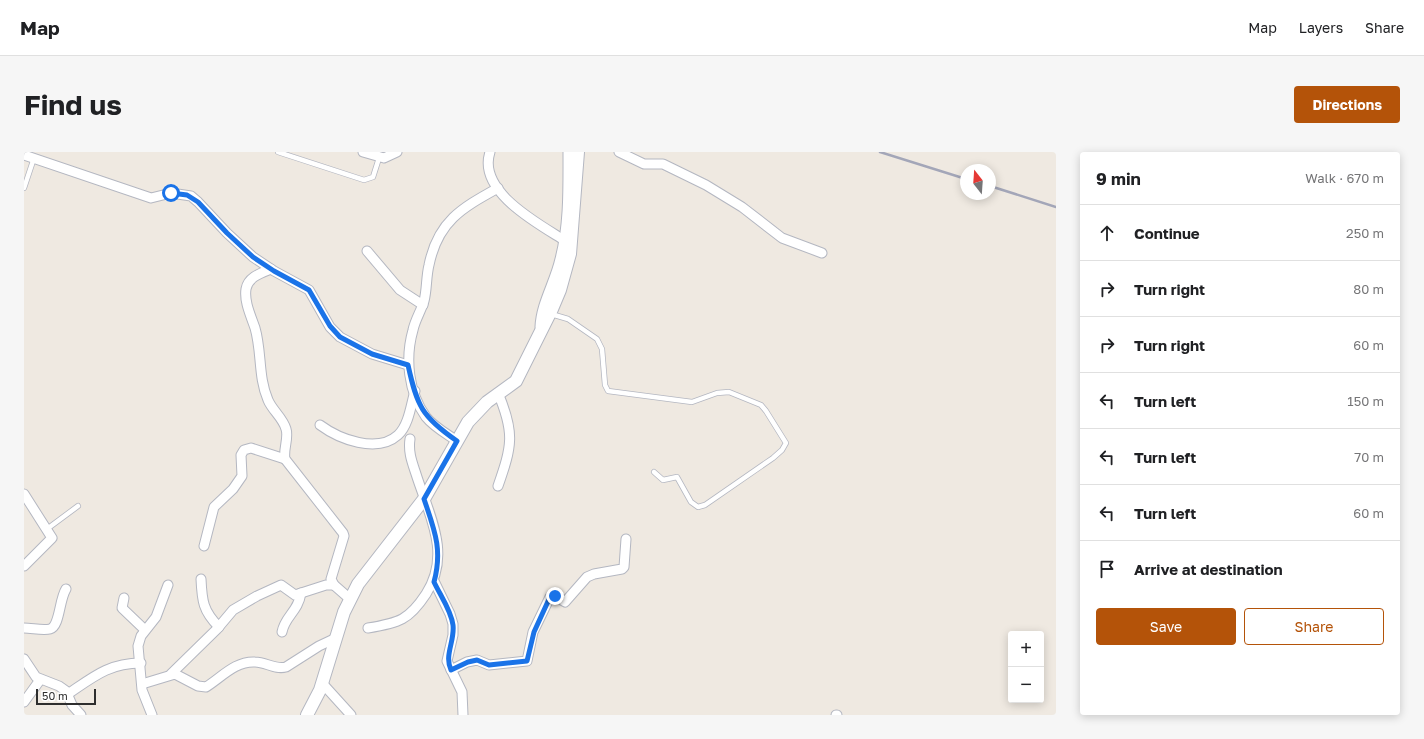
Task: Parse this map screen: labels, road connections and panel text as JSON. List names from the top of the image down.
{
  "scale_bar": "50 m",
  "north": "top",
  "page": {
    "header": "Map",
    "nav": ["Map", "Layers", "Share"],
    "buttons": [
      "Directions",
      ["Save", "Share"]
    ],
    "title": "Find us",
    "heading": ["9 min", "Walk · 670 m"],
    "list": [
      ["Continue", "250 m"],
      ["Turn right", "80 m"],
      ["Turn right", "60 m"],
      ["Turn left", "150 m"],
      ["Turn left", "70 m"],
      ["Turn left", "60 m"],
      "Arrive at destination"
    ],
    "map_buttons": ["+", "−"],
    "scale": "50 m"
  }
}
